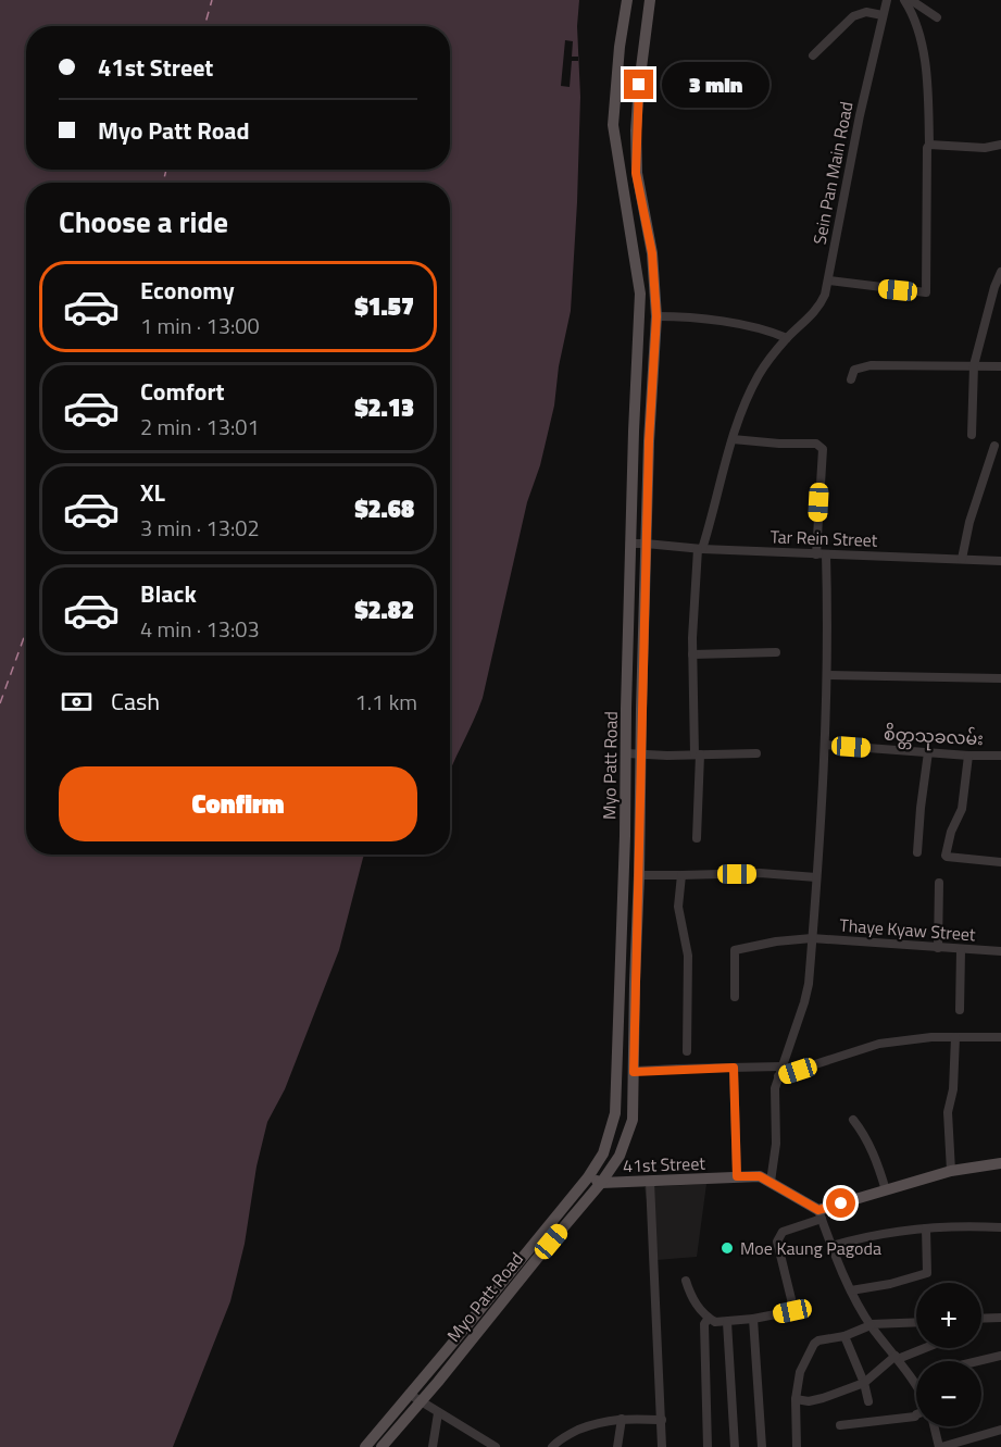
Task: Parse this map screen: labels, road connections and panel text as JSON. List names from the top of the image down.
{
  "streets": {
    "main road": ["Myo Patt Road", "41st Street"],
    "street": [
      "Sein Pan Main Road",
      "Tar Rein Street",
      "စိတ္တသုခလမ်း",
      "Thaye Kyaw Street"
    ]
  },
  "crossings": [
    ["Sein Pan Main Road", "Tar Rein Street"],
    ["Tar Rein Street", "Myo Patt Road"],
    ["Myo Patt Road", "41st Street"]
  ],
  "places": ["Moe Kaung Pagoda"],
  "page": {
    "banner": ["41st Street", "Myo Patt Road"],
    "bubble": "3 min",
    "heading": "Choose a ride",
    "list": [
      {
        "name": "Economy",
        "note": "1 min · 13:00",
        "value": "$1.57"
      },
      {
        "name": "Comfort",
        "note": "2 min · 13:01",
        "value": "$2.13"
      },
      {
        "name": "XL",
        "note": "3 min · 13:02",
        "value": "$2.68"
      },
      {
        "name": "Black",
        "note": "4 min · 13:03",
        "value": "$2.82"
      }
    ],
    "pay": ["Cash", "1.1 km"],
    "buttons": "Confirm",
    "map_buttons": ["+", "−"]
  }
}
